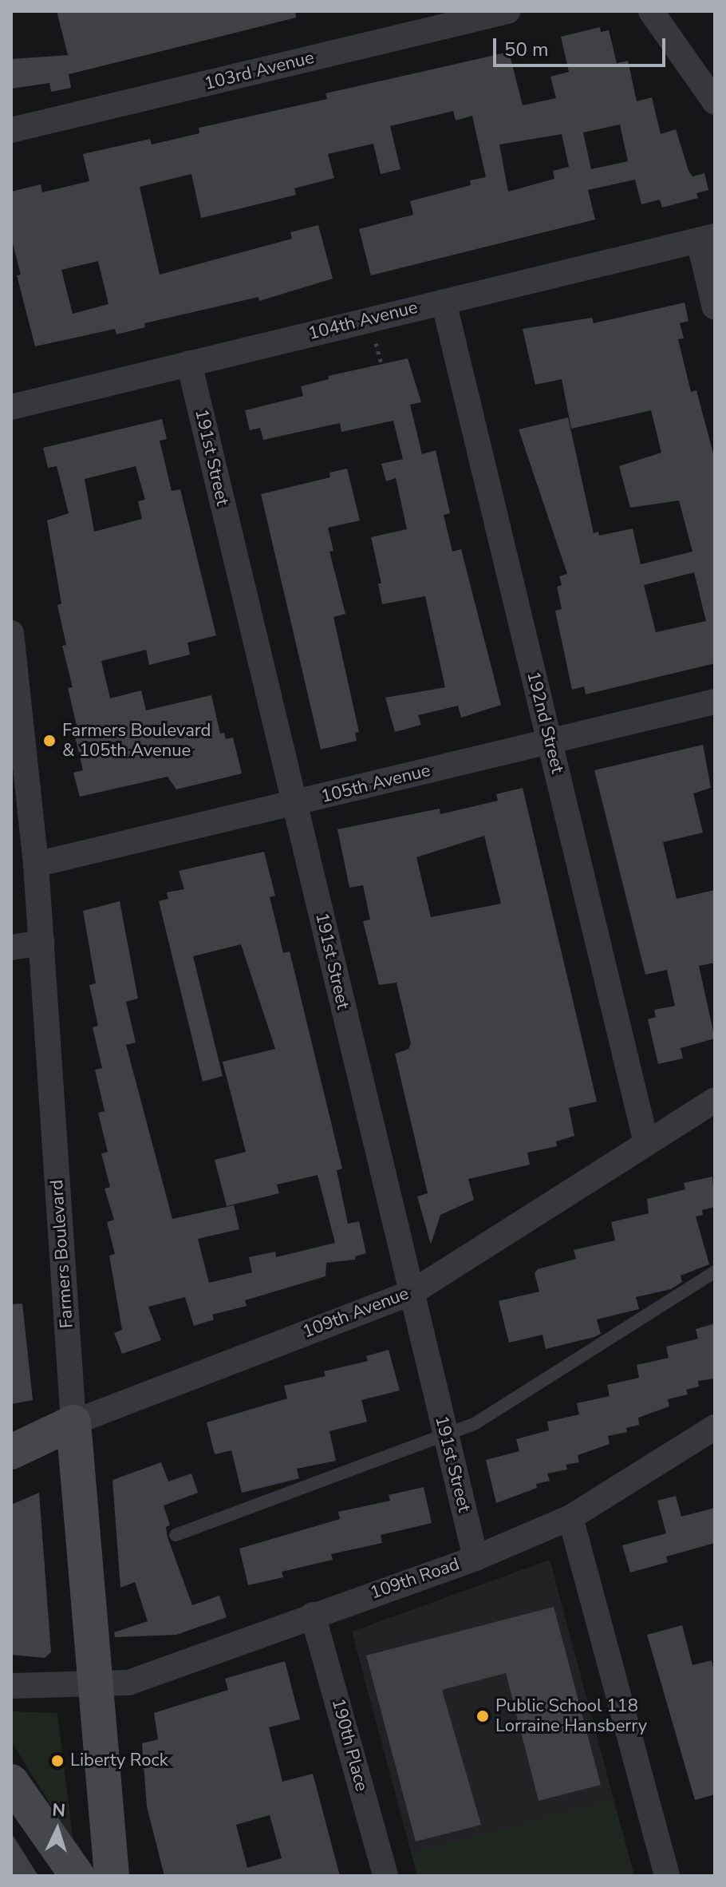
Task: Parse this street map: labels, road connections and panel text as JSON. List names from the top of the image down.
{
  "streets": {
    "main road": ["Farmers Boulevard"],
    "street": [
      "103rd Avenue",
      "104th Avenue",
      "191st Street",
      "192nd Street",
      "105th Avenue",
      "109th Avenue",
      "109th Road",
      "190th Place"
    ]
  },
  "crossings": [
    ["104th Avenue", "191st Street"],
    ["104th Avenue", "192nd Street"],
    ["191st Street", "105th Avenue"],
    ["191st Street", "109th Avenue"],
    ["191st Street", "109th Road"],
    ["192nd Street", "105th Avenue"],
    ["192nd Street", "109th Avenue"],
    ["105th Avenue", "Farmers Boulevard"],
    ["Farmers Boulevard", "109th Avenue"],
    ["Farmers Boulevard", "109th Road"],
    ["109th Road", "190th Place"]
  ],
  "places": ["Farmers Boulevard & 105th Avenue", "Public School 118 Lorraine Hansberry", "Liberty Rock"],
  "scale_bar": "50 m",
  "north": "top"
}
